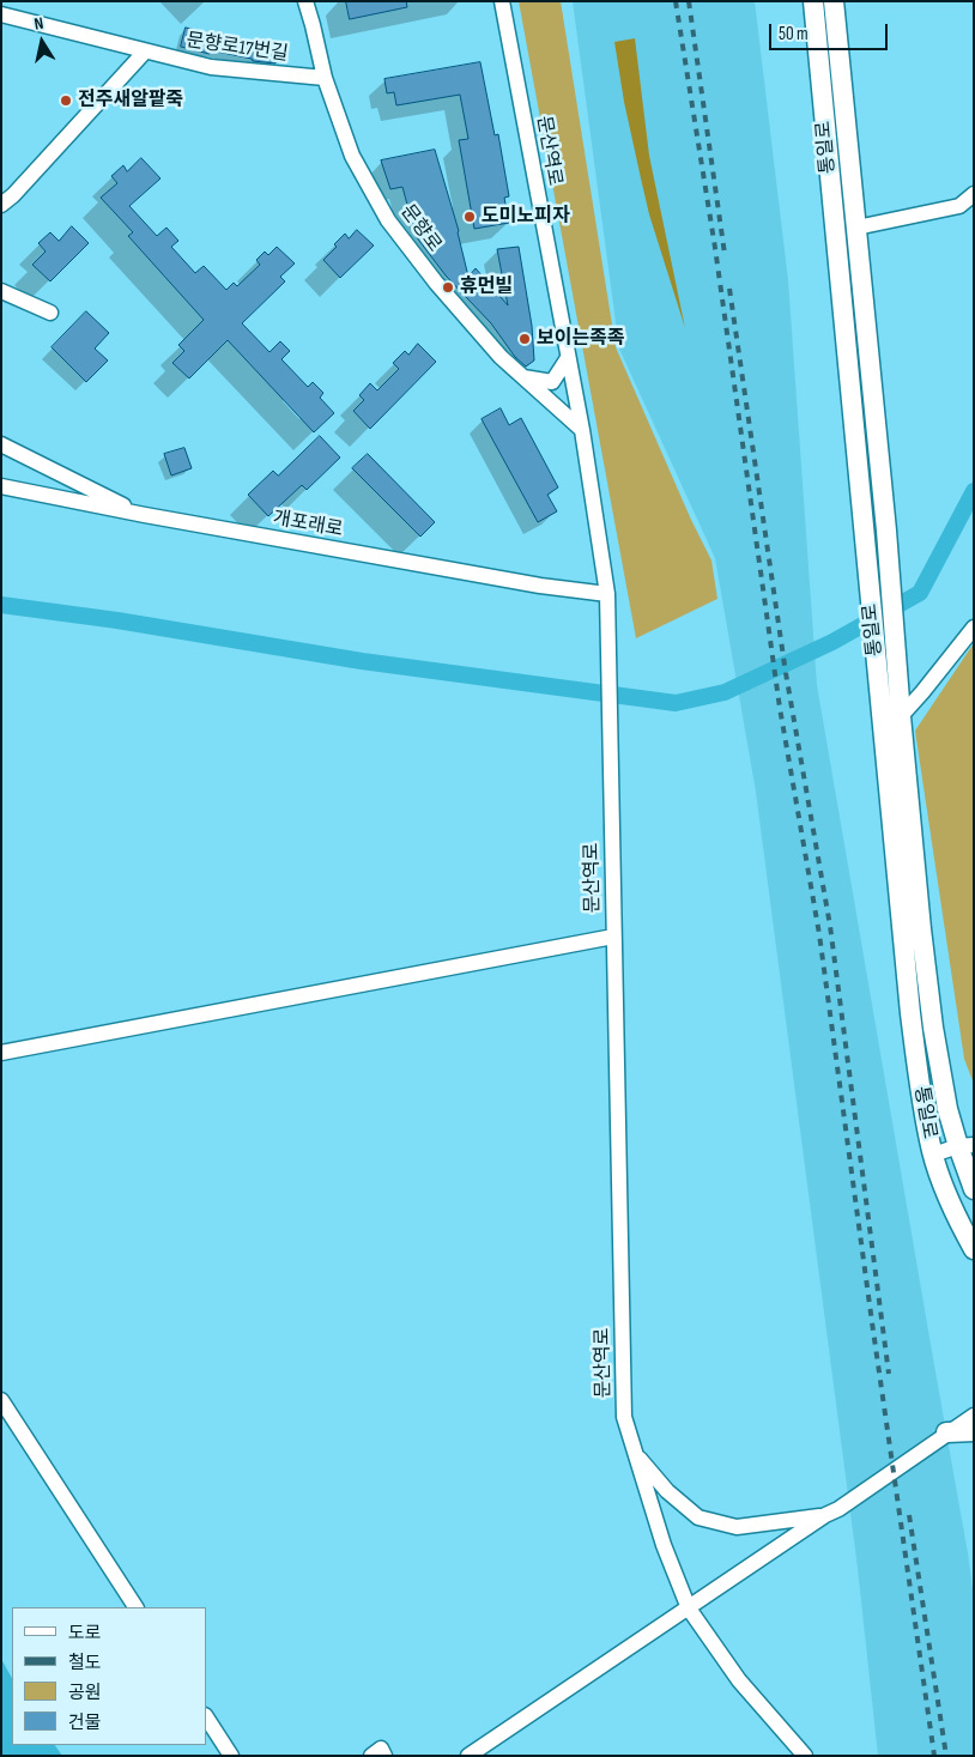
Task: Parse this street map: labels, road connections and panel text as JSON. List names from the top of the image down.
{
  "streets": {
    "main road": ["통일로"],
    "street": [
      "문향로17번길",
      "문산역로",
      "문향로",
      "개포래로"
    ]
  },
  "crossings": [
    ["문향로17번길", "문향로"],
    ["문산역로", "문향로"],
    ["문산역로", "개포래로"]
  ],
  "places": [
    "전주새알팥죽",
    "도미노피자",
    "휴먼빌",
    "보이는족족"
  ],
  "legend": [
    "도로",
    "철도",
    "공원",
    "건물"
  ],
  "scale_bar": "50 m",
  "north": "top"
}
